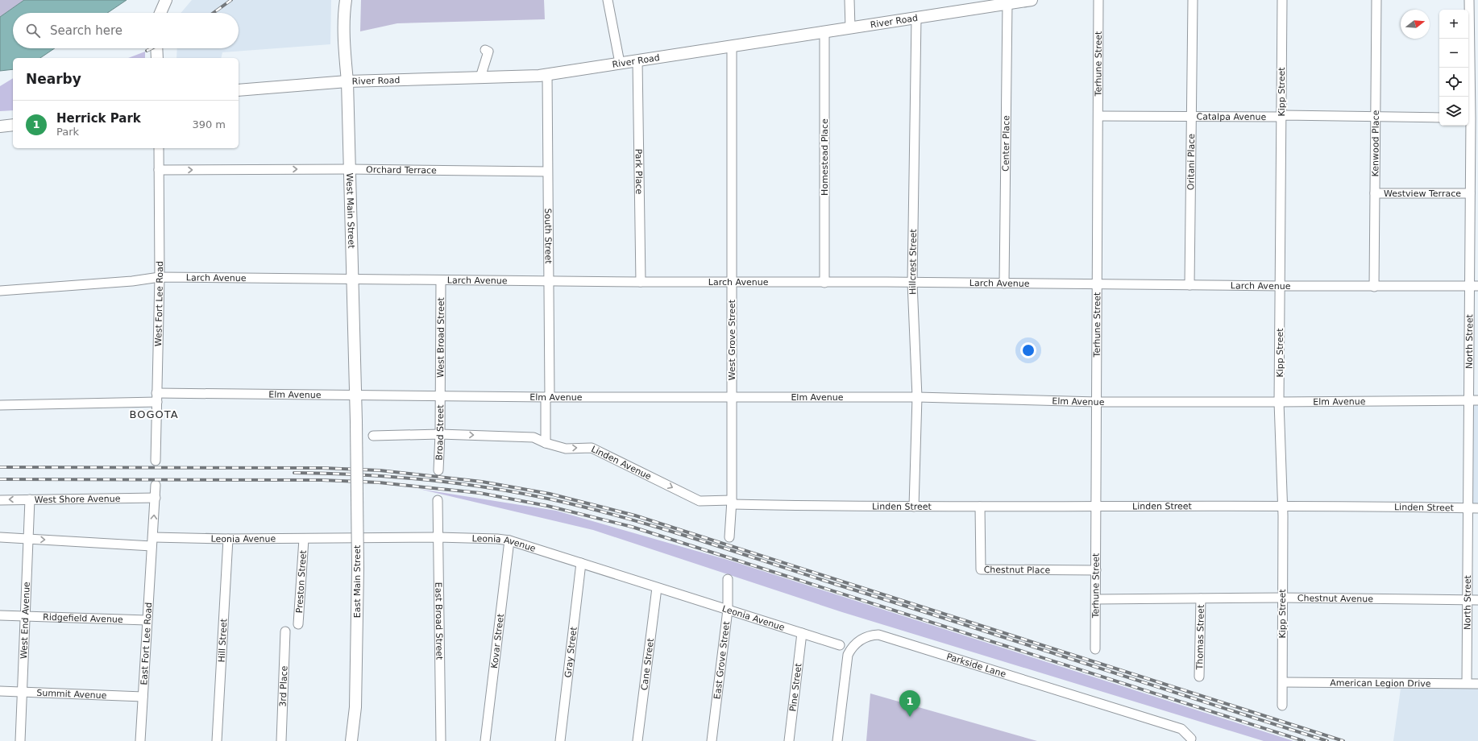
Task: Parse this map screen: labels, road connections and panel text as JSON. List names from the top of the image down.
{
  "streets": {
    "main road": ["River Road", "West Main Street", "East Main Street"],
    "street": [
      "Terhune Street",
      "Kipp Street",
      "Catalpa Avenue",
      "Center Place",
      "Kenwood Place",
      "Homestead Place",
      "Oritani Place",
      "Orchard Terrace",
      "Park Place",
      "Westview Terrace",
      "South Street",
      "Hillcrest Street",
      "Larch Avenue",
      "West Fort Lee Road",
      "West Broad Street",
      "West Grove Street",
      "North Street",
      "Elm Avenue",
      "Broad Street",
      "Linden Avenue",
      "West Shore Avenue",
      "Linden Street",
      "Leonia Avenue",
      "Chestnut Place",
      "Preston Street",
      "Chestnut Avenue",
      "Ridgefield Avenue",
      "West End Avenue",
      "East Broad Street",
      "Thomas Street",
      "Hill Street",
      "Kovar Street",
      "East Fort Lee Road",
      "Gray Street",
      "East Grove Street",
      "Cane Street",
      "Parkside Lane",
      "American Legion Drive",
      "3rd Place",
      "Pine Street",
      "Summit Avenue"
    ]
  },
  "crossings": [
    ["River Road", "Center Place"],
    ["River Road", "Homestead Place"],
    ["River Road", "Park Place"],
    ["River Road", "West Main Street"],
    ["River Road", "South Street"],
    ["River Road", "Hillcrest Street"],
    ["River Road", "West Grove Street"],
    ["Terhune Street", "Catalpa Avenue"],
    ["Terhune Street", "Larch Avenue"],
    ["Terhune Street", "Elm Avenue"],
    ["Terhune Street", "Linden Street"],
    ["Terhune Street", "Chestnut Place"],
    ["Terhune Street", "Chestnut Avenue"],
    ["Kipp Street", "Catalpa Avenue"],
    ["Kipp Street", "Larch Avenue"],
    ["Kipp Street", "Elm Avenue"],
    ["Kipp Street", "Linden Street"],
    ["Kipp Street", "Chestnut Avenue"],
    ["Kipp Street", "American Legion Drive"],
    ["Catalpa Avenue", "Kenwood Place"],
    ["Catalpa Avenue", "Oritani Place"],
    ["Center Place", "Larch Avenue"],
    ["Kenwood Place", "Westview Terrace"],
    ["Kenwood Place", "Larch Avenue"],
    ["Homestead Place", "Larch Avenue"],
    ["Oritani Place", "Larch Avenue"],
    ["Orchard Terrace", "West Main Street"],
    ["Orchard Terrace", "South Street"],
    ["Orchard Terrace", "West Fort Lee Road"],
    ["Park Place", "Larch Avenue"],
    ["Westview Terrace", "North Street"],
    ["West Main Street", "Larch Avenue"],
    ["West Main Street", "Elm Avenue"],
    ["West Main Street", "East Main Street"],
    ["South Street", "Larch Avenue"],
    ["South Street", "Elm Avenue"],
    ["South Street", "Linden Avenue"],
    ["Hillcrest Street", "Larch Avenue"],
    ["Hillcrest Street", "Elm Avenue"],
    ["Hillcrest Street", "Linden Street"],
    ["Larch Avenue", "West Fort Lee Road"],
    ["Larch Avenue", "West Broad Street"],
    ["Larch Avenue", "West Grove Street"],
    ["Larch Avenue", "North Street"],
    ["West Fort Lee Road", "Elm Avenue"],
    ["West Broad Street", "Elm Avenue"],
    ["West Broad Street", "Broad Street"],
    ["West Grove Street", "Elm Avenue"],
    ["West Grove Street", "Linden Avenue"],
    ["North Street", "Elm Avenue"],
    ["North Street", "Linden Street"],
    ["North Street", "Chestnut Avenue"],
    ["North Street", "American Legion Drive"],
    ["Elm Avenue", "Broad Street"],
    ["Broad Street", "Linden Avenue"],
    ["Linden Avenue", "Linden Street"],
    ["West Shore Avenue", "West End Avenue"],
    ["West Shore Avenue", "East Fort Lee Road"],
    ["Linden Street", "Chestnut Place"],
    ["Leonia Avenue", "Preston Street"],
    ["Leonia Avenue", "West End Avenue"],
    ["Leonia Avenue", "East Broad Street"],
    ["Leonia Avenue", "Hill Street"],
    ["Leonia Avenue", "Kovar Street"],
    ["Leonia Avenue", "East Fort Lee Road"],
    ["Leonia Avenue", "Gray Street"],
    ["Leonia Avenue", "East Grove Street"],
    ["Leonia Avenue", "Cane Street"],
    ["Leonia Avenue", "Pine Street"],
    ["Chestnut Avenue", "Thomas Street"],
    ["Ridgefield Avenue", "West End Avenue"],
    ["Ridgefield Avenue", "East Fort Lee Road"],
    ["West End Avenue", "Summit Avenue"],
    ["East Fort Lee Road", "Summit Avenue"]
  ],
  "one_way": ["Orchard Terrace", "Linden Avenue"],
  "districts": ["BOGOTA"],
  "north": "right",
  "page": {
    "map_buttons": ["+", "−"],
    "search": "Search here",
    "heading": "Nearby",
    "list": [
      {
        "mark": "1",
        "name": "Herrick Park",
        "note": "Park",
        "value": "390 m"
      }
    ],
    "pins": "1"
  }
}
